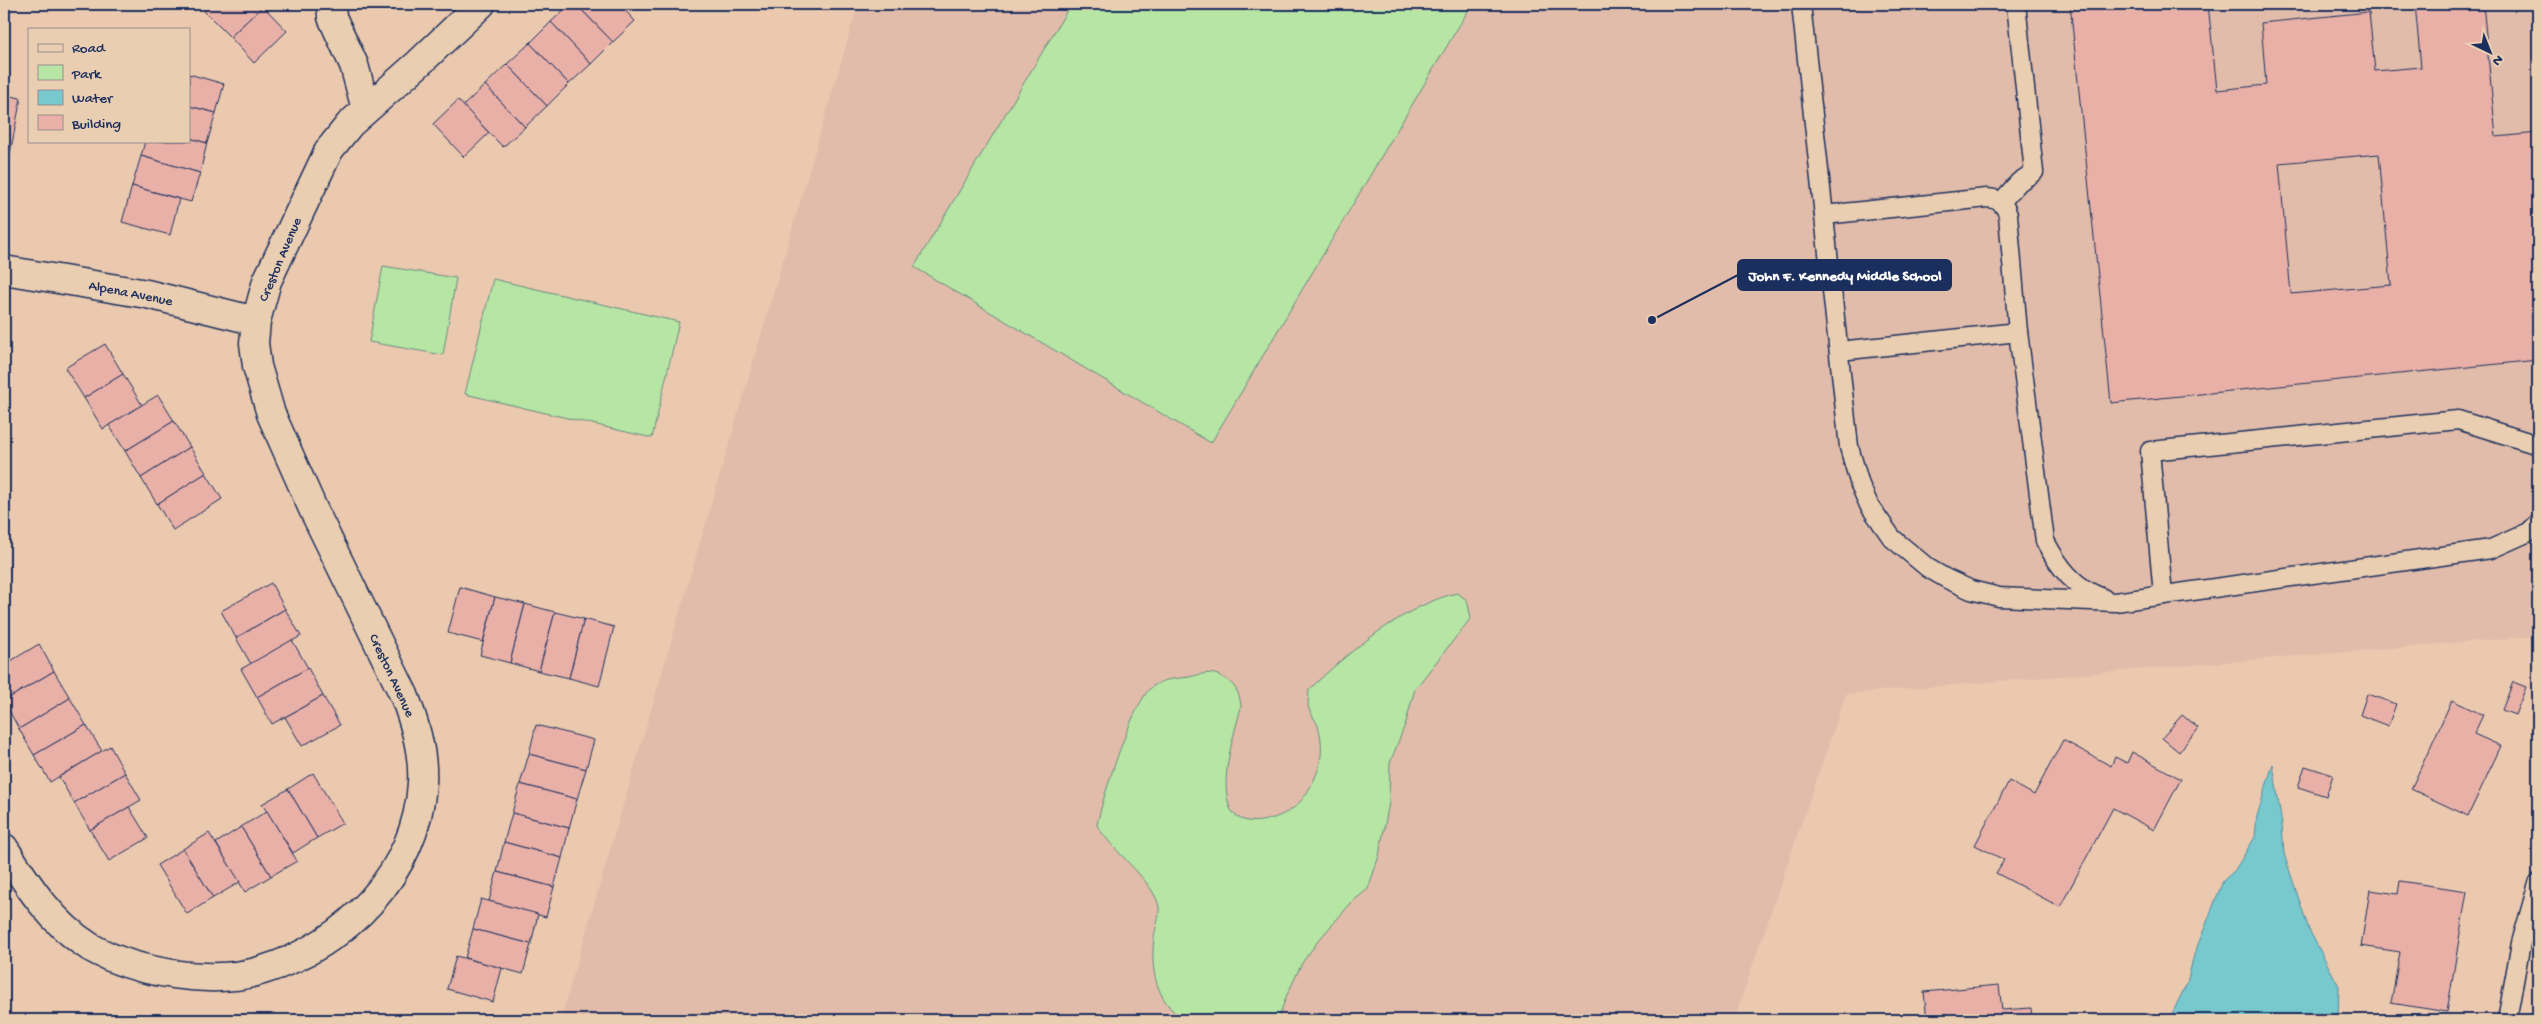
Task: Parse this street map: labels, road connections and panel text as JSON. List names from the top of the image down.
{
  "streets": {
    "street": ["Creston Avenue", "Alpena Avenue"]
  },
  "crossings": [
    ["Creston Avenue", "Alpena Avenue"]
  ],
  "places": ["John F. Kennedy Middle School"],
  "legend": [
    "Road",
    "Park",
    "Water",
    "Building"
  ],
  "north": "bottom right"
}
